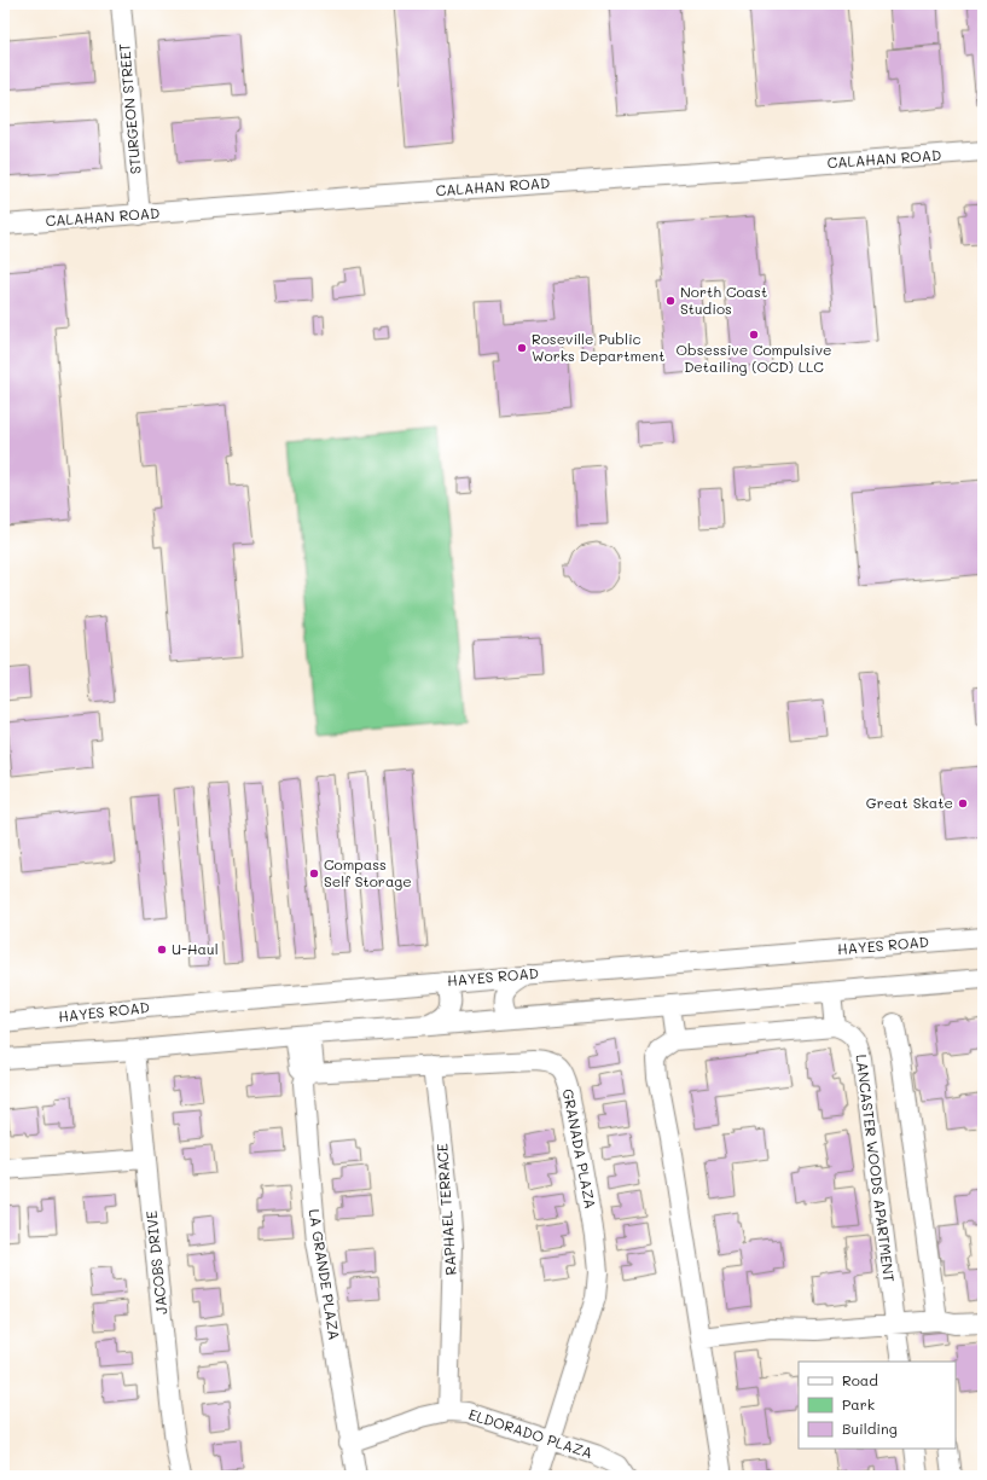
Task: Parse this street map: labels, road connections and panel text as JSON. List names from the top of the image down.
{
  "streets": {
    "street": [
      "STURGEON STREET",
      "CALAHAN ROAD",
      "HAYES ROAD",
      "GRANADA PLAZA",
      "LANCASTER WOODS APARTMENT",
      "RAPHAEL TERRACE",
      "JACOBS DRIVE",
      "LA GRANDE PLAZA",
      "ELDORADO PLAZA"
    ]
  },
  "crossings": [
    ["STURGEON STREET", "CALAHAN ROAD"],
    ["GRANADA PLAZA", "RAPHAEL TERRACE"],
    ["GRANADA PLAZA", "LA GRANDE PLAZA"],
    ["GRANADA PLAZA", "ELDORADO PLAZA"],
    ["RAPHAEL TERRACE", "ELDORADO PLAZA"],
    ["LA GRANDE PLAZA", "ELDORADO PLAZA"]
  ],
  "places": [
    "North Coast Studios",
    "Obsessive Compulsive Detailing (OCD) LLC",
    "Roseville Public Works Department",
    "Great Skate",
    "Compass Self Storage",
    "U-Haul"
  ],
  "legend": ["Road", "Park", "Building"]
}
